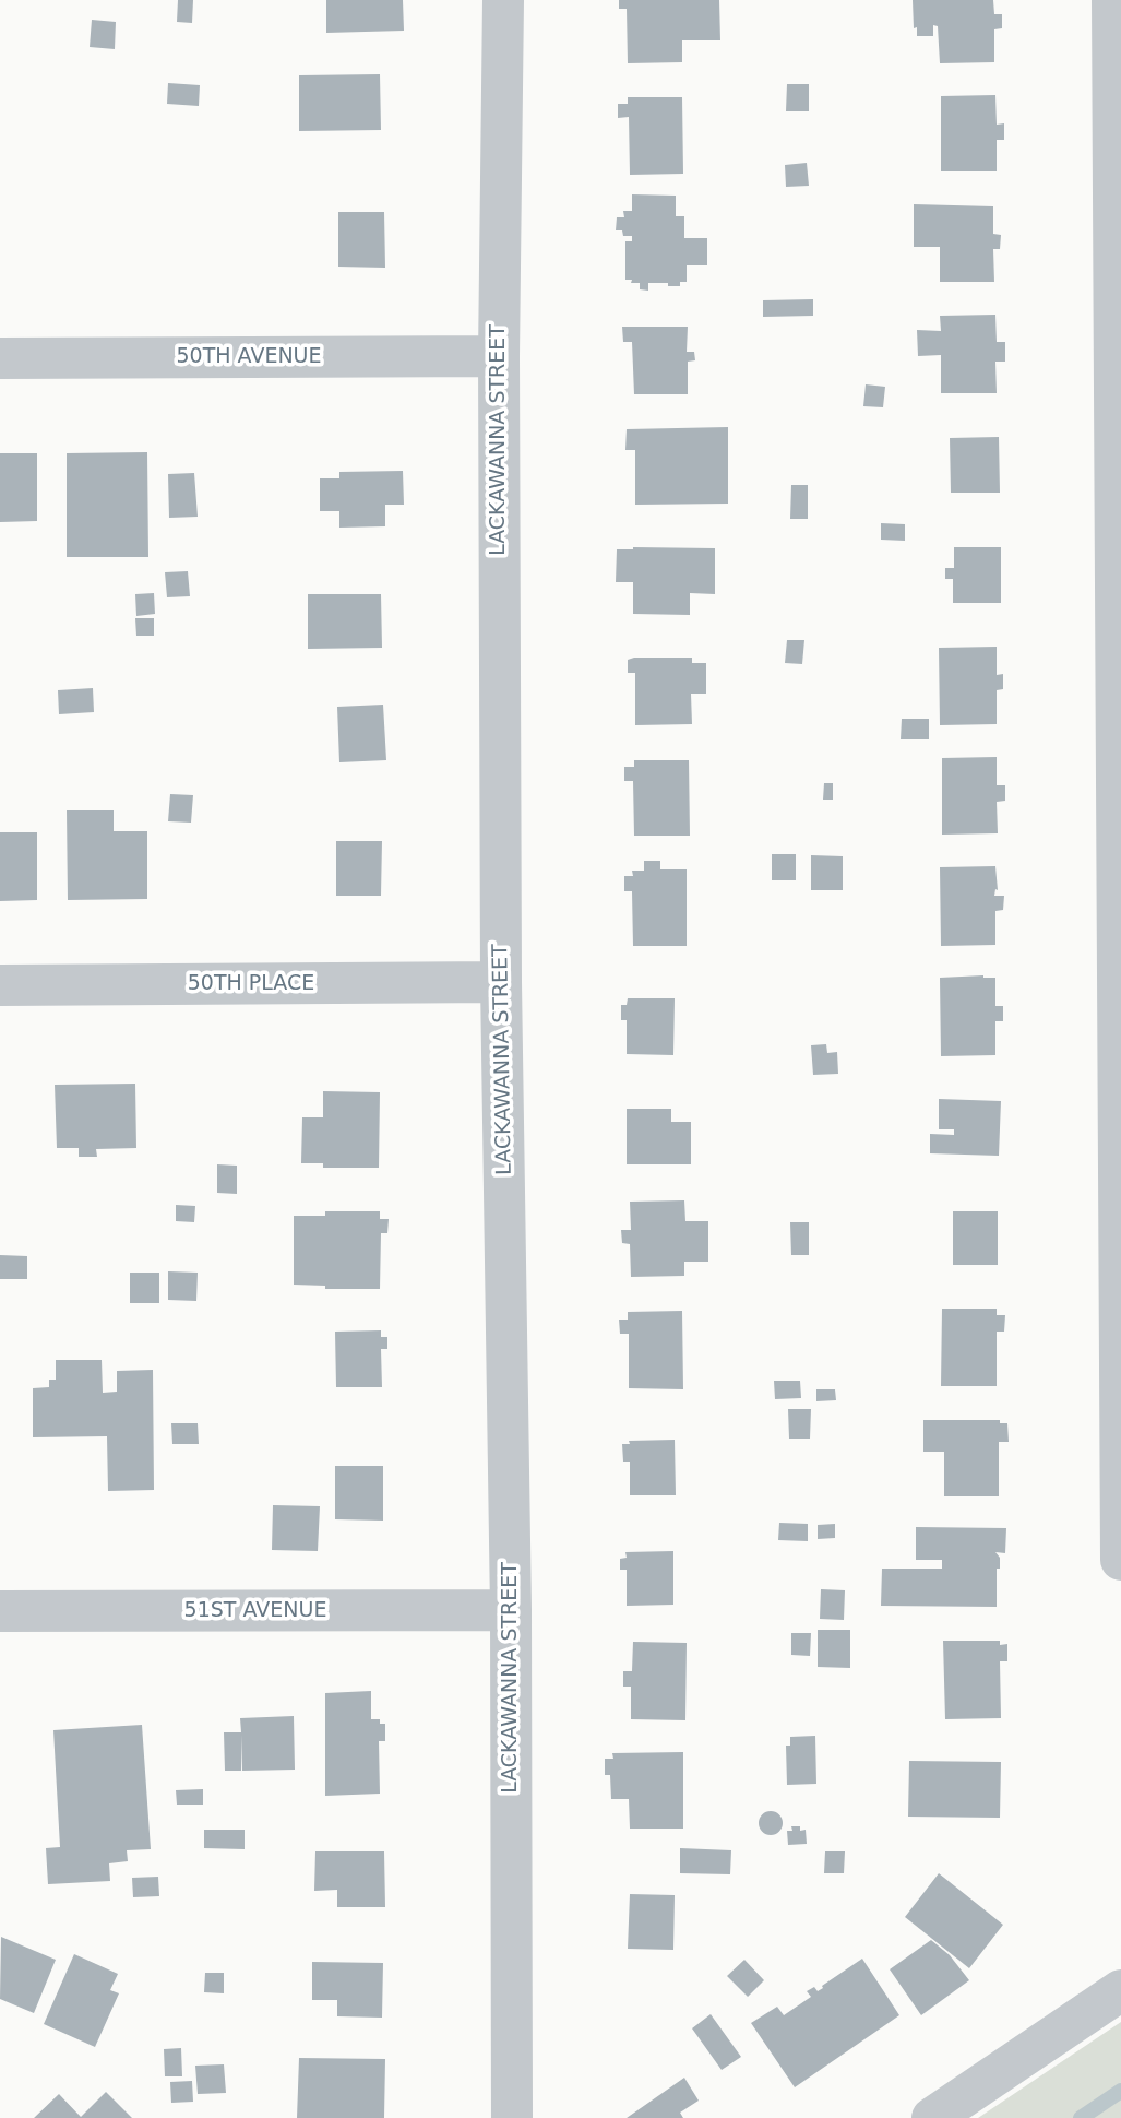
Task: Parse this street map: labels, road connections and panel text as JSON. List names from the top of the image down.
{
  "streets": {
    "street": [
      "50TH AVENUE",
      "LACKAWANNA STREET",
      "50TH PLACE",
      "51ST AVENUE"
    ]
  },
  "crossings": [
    ["50TH AVENUE", "LACKAWANNA STREET"],
    ["LACKAWANNA STREET", "50TH PLACE"],
    ["LACKAWANNA STREET", "51ST AVENUE"]
  ]
}
